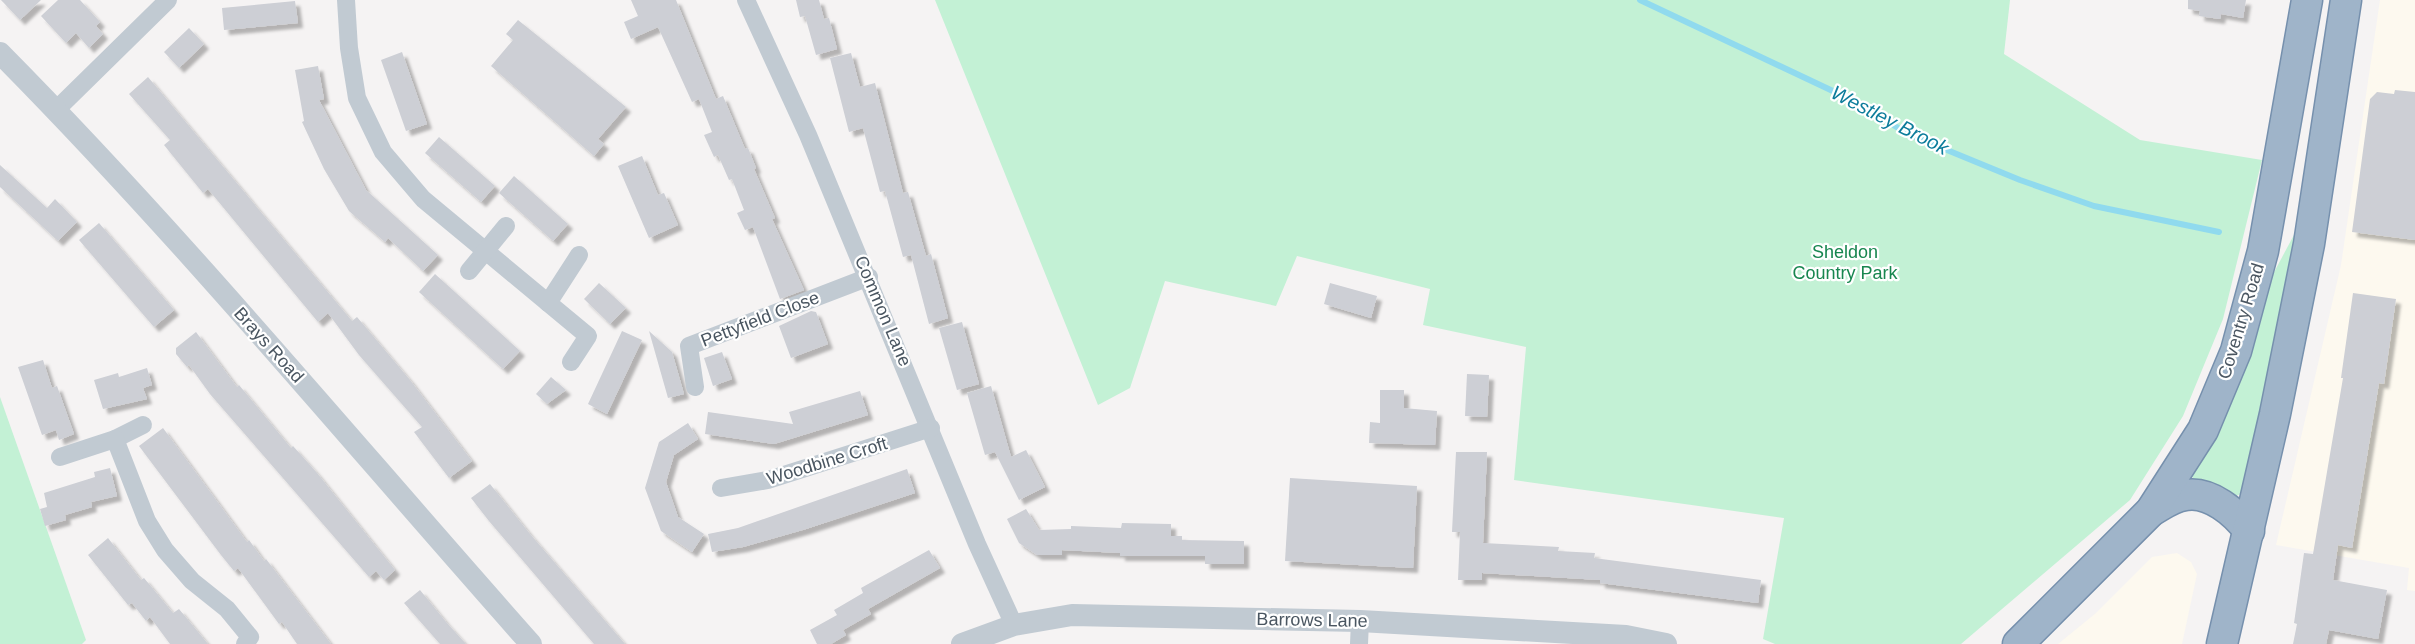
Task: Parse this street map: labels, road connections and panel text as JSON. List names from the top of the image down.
{
  "streets": {
    "highway": ["Coventry Road"],
    "street": [
      "Common Lane",
      "Pettyfield Close",
      "Brays Road",
      "Woodbine Croft",
      "Barrows Lane"
    ]
  },
  "crossings": [
    ["Common Lane", "Pettyfield Close"],
    ["Common Lane", "Woodbine Croft"],
    ["Common Lane", "Barrows Lane"]
  ],
  "water": ["Westley Brook"],
  "parks": ["Sheldon Country Park"]
}
